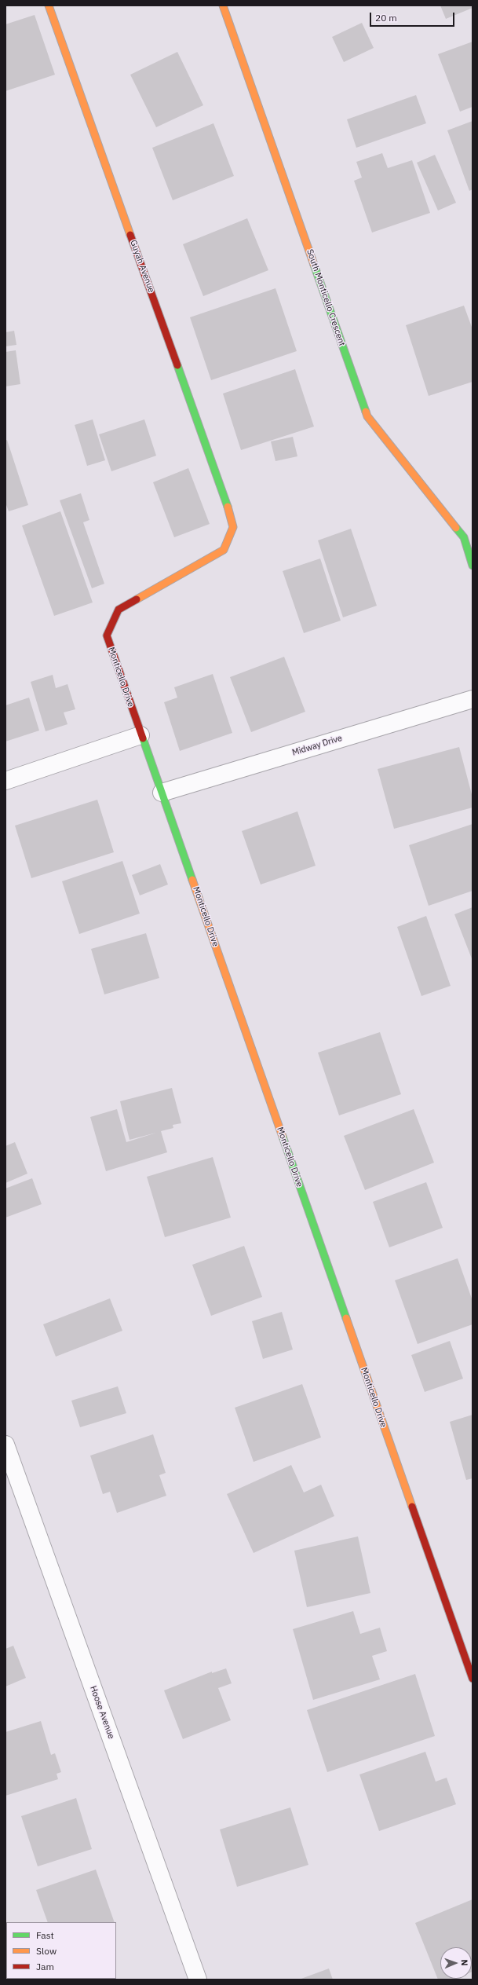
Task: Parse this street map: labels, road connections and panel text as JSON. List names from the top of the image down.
{
  "streets": {
    "street": [
      "Guyah Avenue",
      "South Monticello Crescent",
      "Monticello Drive",
      "Midway Drive",
      "Hoose Avenue"
    ]
  },
  "crossings": [
    ["Guyah Avenue", "Monticello Drive"],
    ["Monticello Drive", "Midway Drive"]
  ],
  "legend": ["Fast", "Slow", "Jam"],
  "scale_bar": "20 m",
  "north": "right"
}
